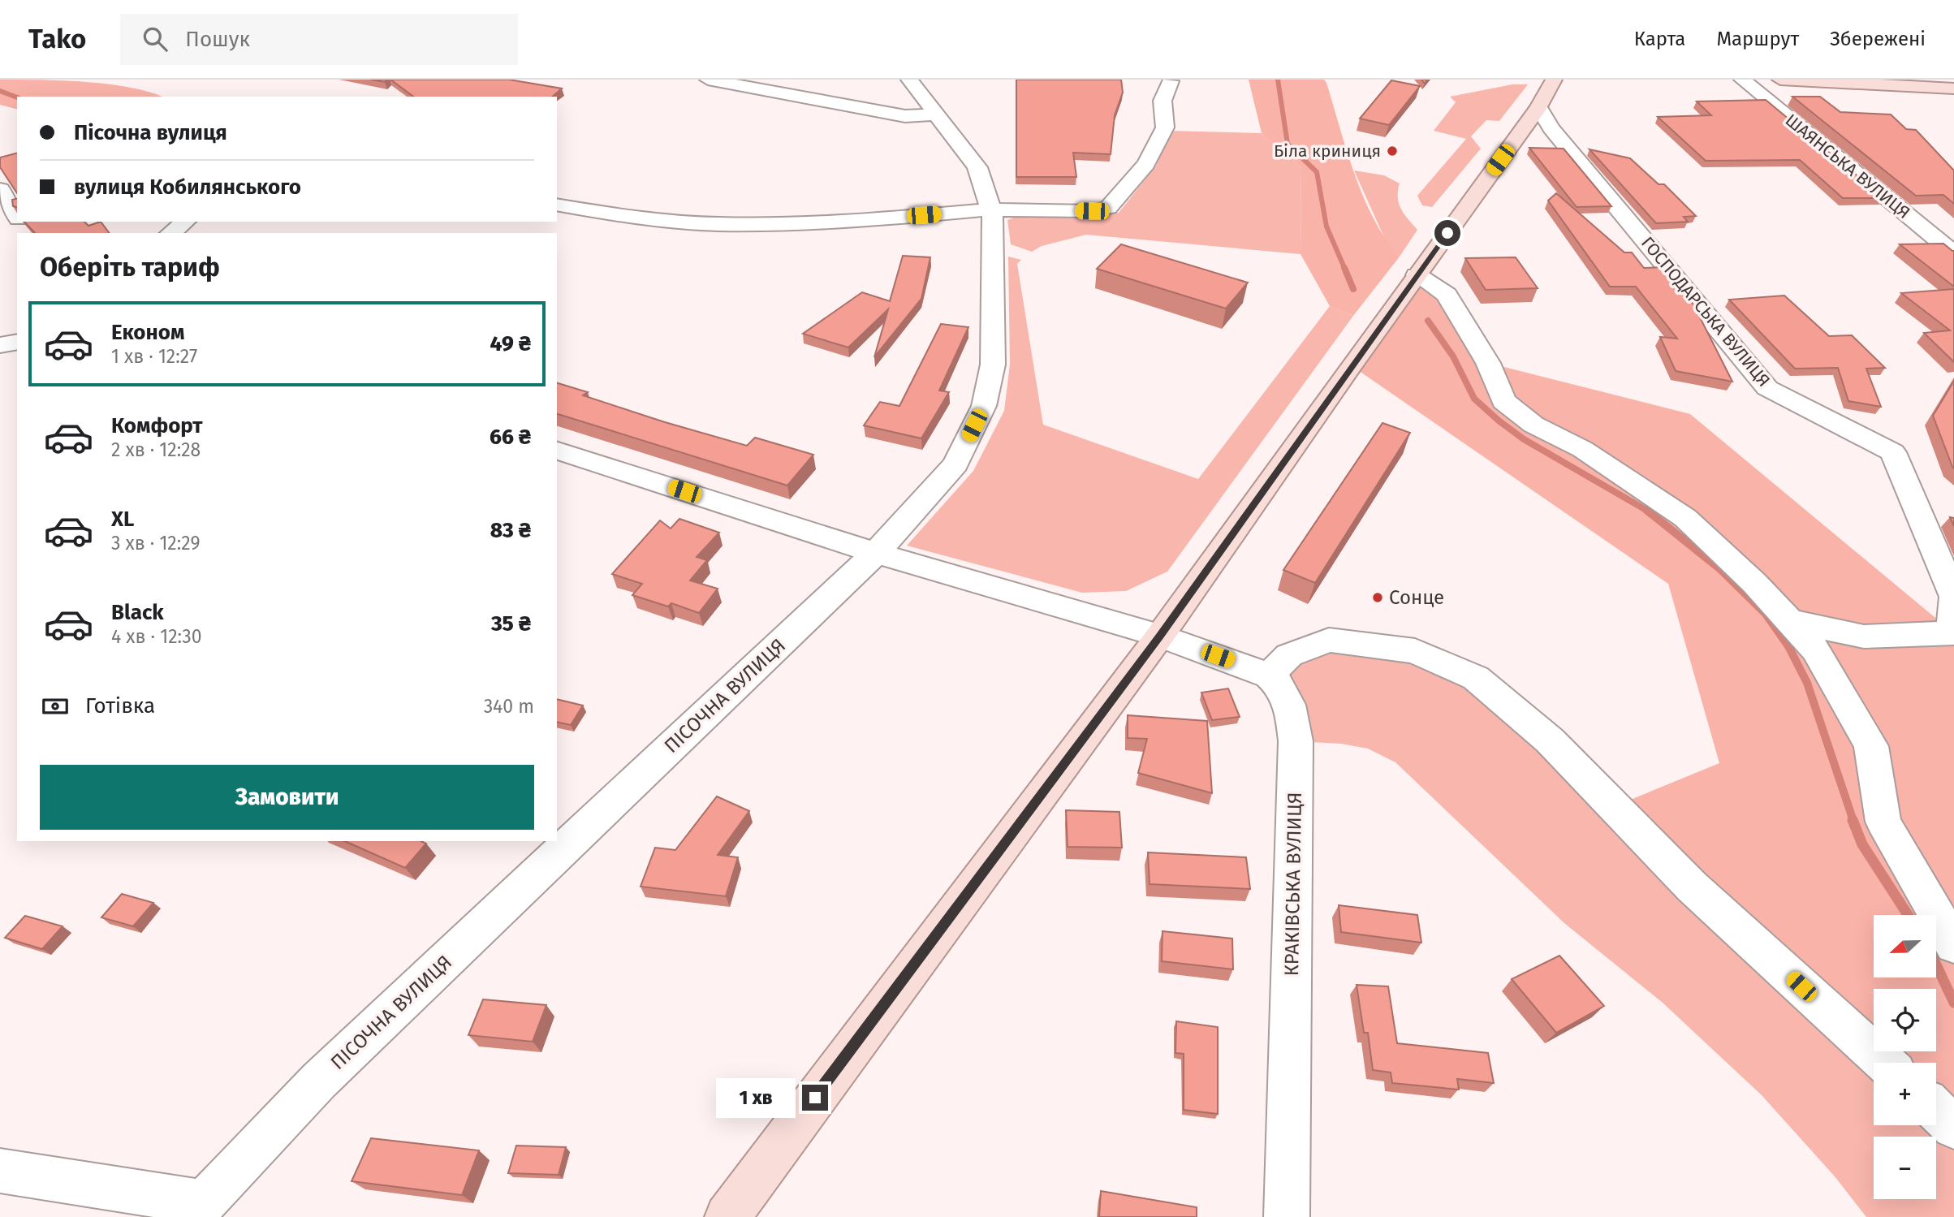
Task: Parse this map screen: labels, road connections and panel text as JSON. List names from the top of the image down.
{
  "streets": {
    "street": [
      "ШАЯНСЬКА ВУЛИЦЯ",
      "ГОСПОДАРСЬКА ВУЛИЦЯ",
      "ПІСОЧНА ВУЛИЦЯ",
      "КРАКІВСЬКА ВУЛИЦЯ"
    ]
  },
  "places": ["Біла криниця", "Сонце"],
  "north": "left",
  "page": {
    "header": "Tako",
    "search": "Пошук",
    "nav": ["Карта", "Маршрут", "Збережені"],
    "banner": ["Пісочна вулиця", "вулиця Кобилянського"],
    "heading": "Оберіть тариф",
    "list": [
      {
        "name": "Економ",
        "note": "1 хв · 12:27",
        "value": "49 ₴"
      },
      {
        "name": "Комфорт",
        "note": "2 хв · 12:28",
        "value": "66 ₴"
      },
      {
        "name": "XL",
        "note": "3 хв · 12:29",
        "value": "83 ₴"
      },
      {
        "name": "Black",
        "note": "4 хв · 12:30",
        "value": "35 ₴"
      }
    ],
    "pay": ["Готівка", "340 m"],
    "buttons": "Замовити",
    "map_buttons": ["+", "−"],
    "bubble": "1 хв"
  }
}
